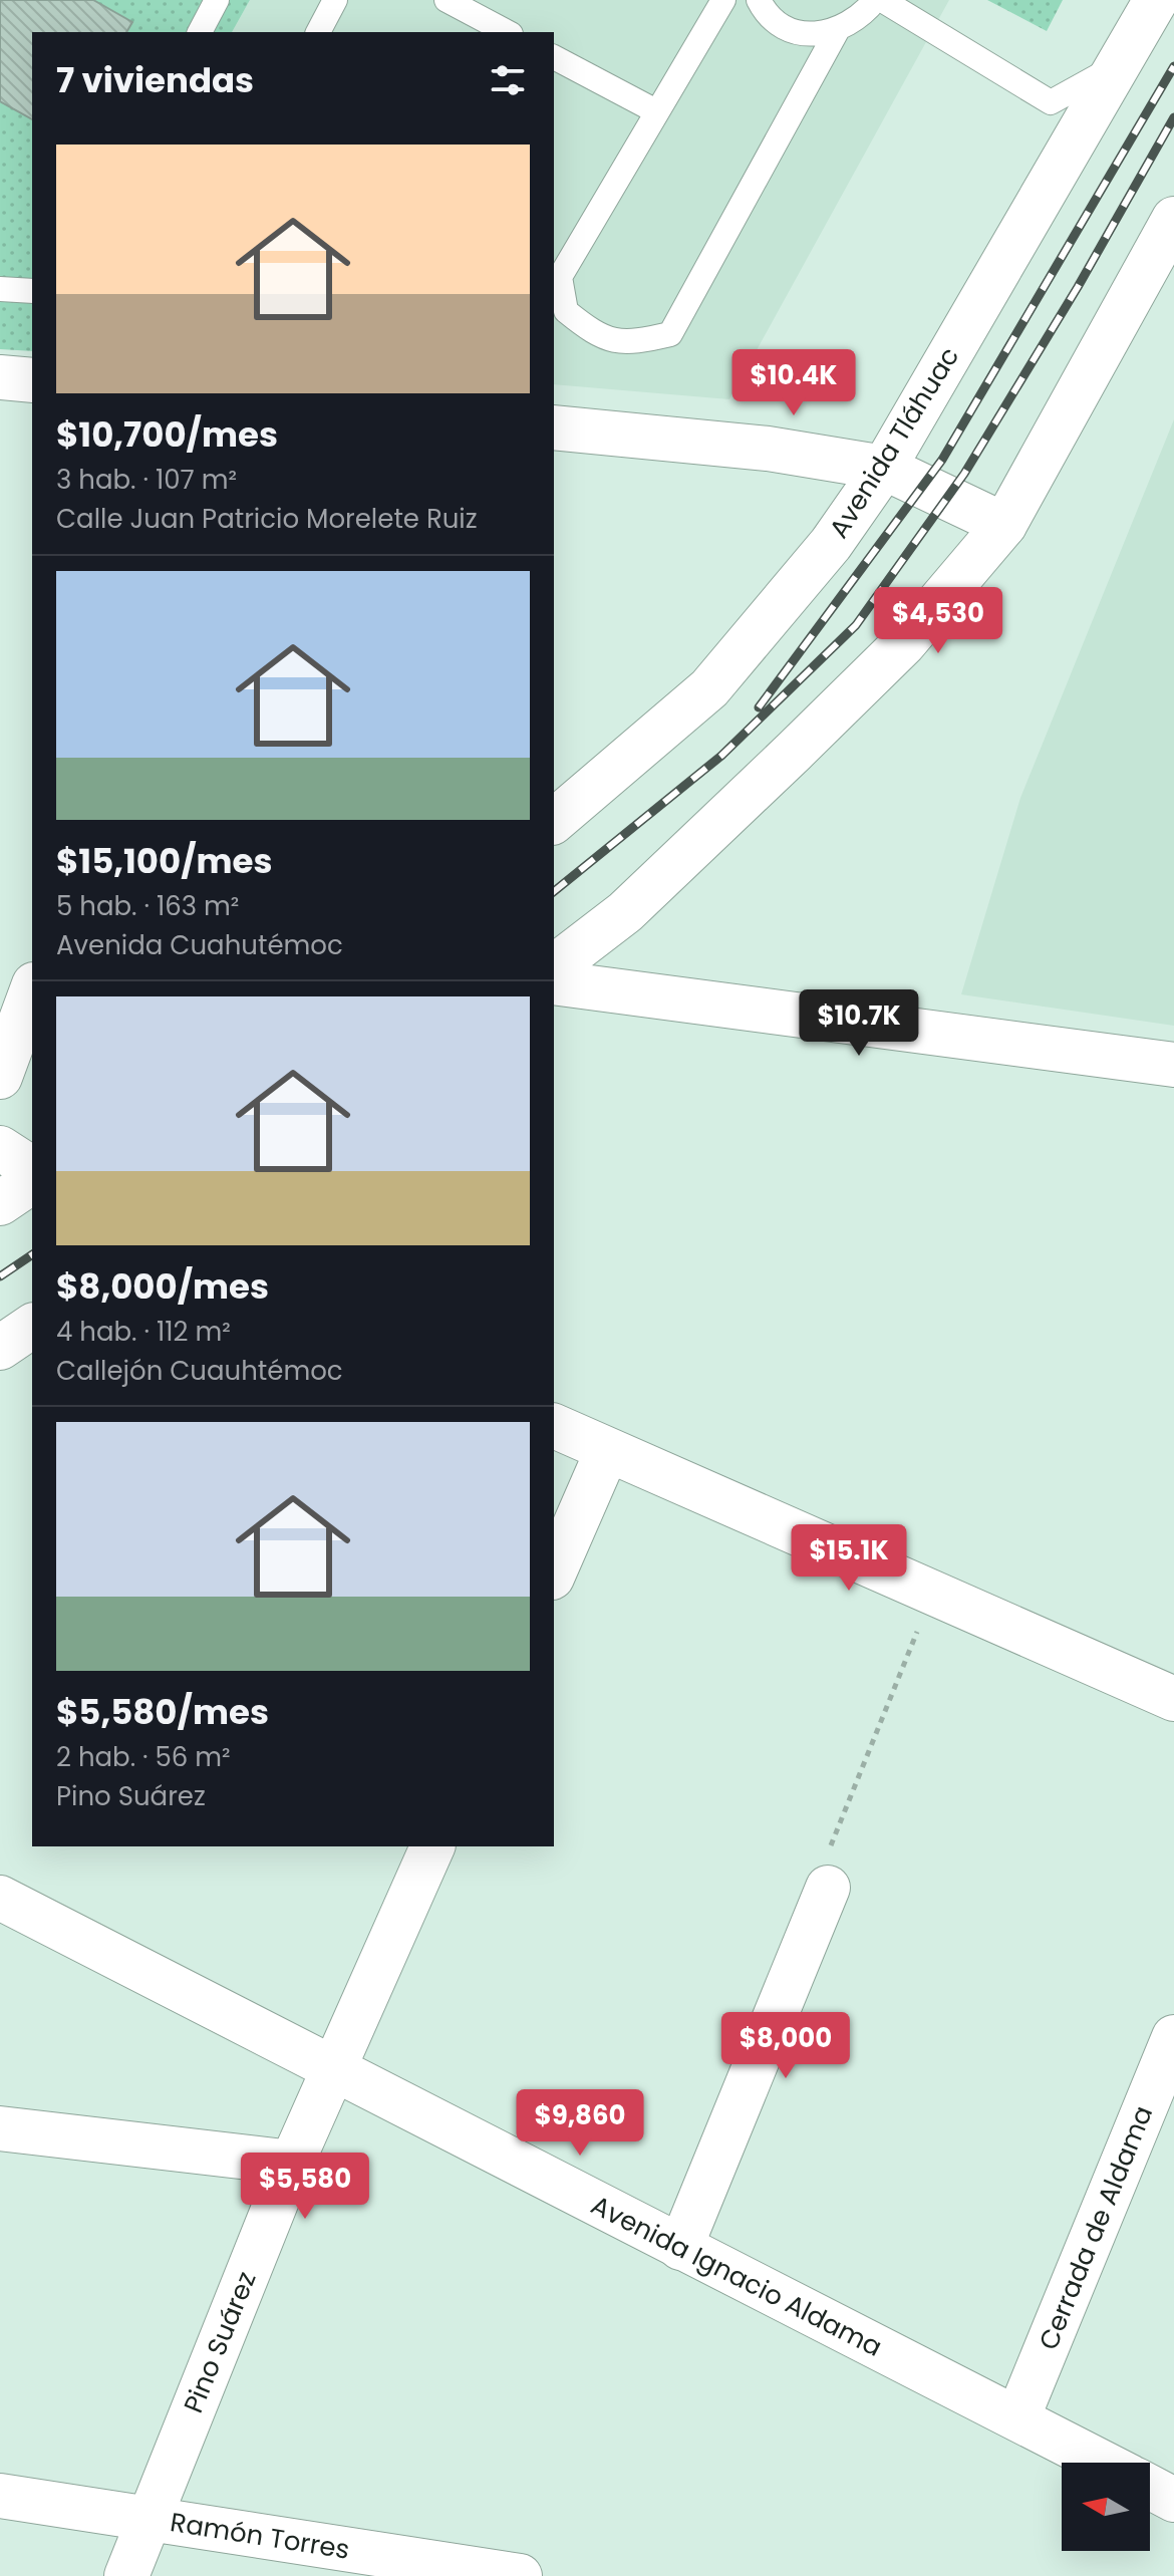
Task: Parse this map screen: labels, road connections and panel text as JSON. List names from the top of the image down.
{
  "streets": {
    "street": [
      "Avenida Tláhuac",
      "Cerrada de Aldama",
      "Avenida Ignacio Aldama",
      "Pino Suárez",
      "Ramón Torres"
    ]
  },
  "crossings": [
    ["Cerrada de Aldama", "Avenida Ignacio Aldama"],
    ["Avenida Ignacio Aldama", "Pino Suárez"],
    ["Pino Suárez", "Ramón Torres"]
  ],
  "north": "left",
  "page": {
    "heading": "7 viviendas",
    "list": [
      {
        "name": "$10,700/mes",
        "note": "3 hab. · 107 m² · Calle Juan Patricio Morelete Ruiz"
      },
      {
        "name": "$15,100/mes",
        "note": "5 hab. · 163 m² · Avenida Cuahutémoc"
      },
      {
        "name": "$8,000/mes",
        "note": "4 hab. · 112 m² · Callejón Cuauhtémoc"
      },
      {
        "name": "$5,580/mes",
        "note": "2 hab. · 56 m² · Pino Suárez"
      }
    ],
    "price": [
      "$10.4K",
      "$4,530",
      "$10.7K",
      "$15.1K",
      "$8,000",
      "$9,860",
      "$5,580"
    ]
  }
}
